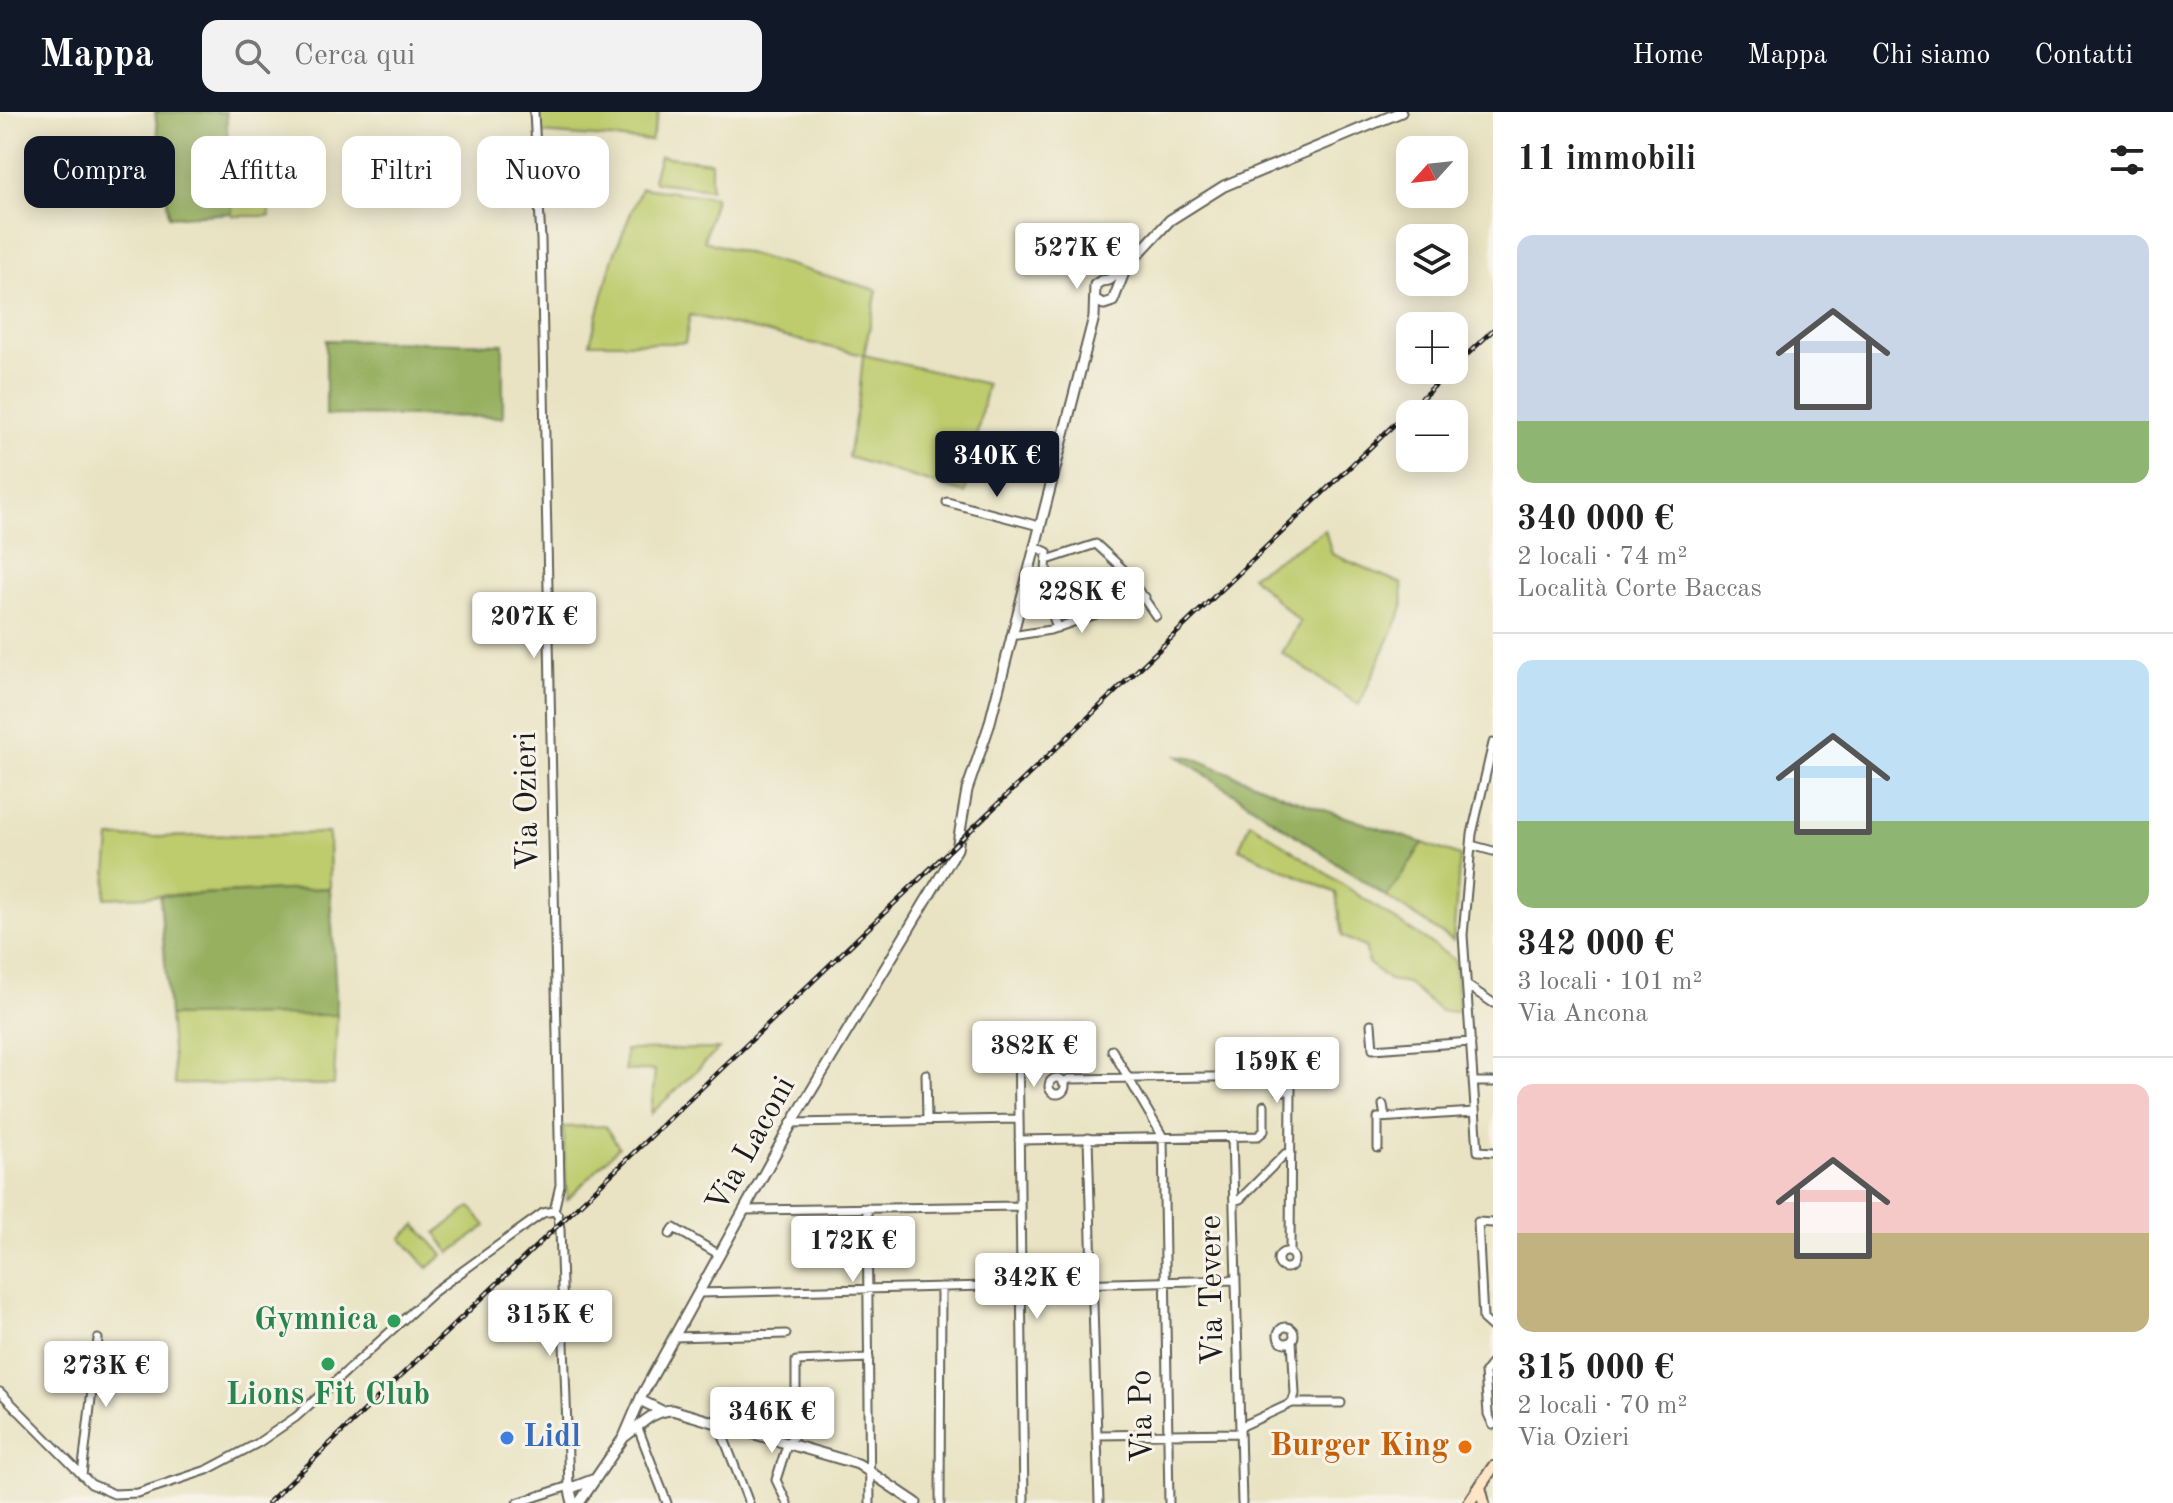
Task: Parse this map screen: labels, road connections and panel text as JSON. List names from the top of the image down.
{
  "streets": {
    "street": [
      "Via Ozieri",
      "Via Laconi",
      "Via Tevere",
      "Via Po"
    ]
  },
  "crossings": [
    ["Via Ozieri", "Via Laconi"]
  ],
  "places": [
    "Gymnica",
    "Lions Fit Club",
    "Lidl",
    "Burger King"
  ],
  "north": "bottom left",
  "page": {
    "header": "Mappa",
    "search": "Cerca qui",
    "nav": [
      "Home",
      "Mappa",
      "Chi siamo",
      "Contatti"
    ],
    "heading": "11 immobili",
    "map_buttons": ["+", "−"],
    "chip": [
      "Compra",
      "Affitta",
      "Filtri",
      "Nuovo"
    ],
    "list": [
      {
        "name": "340 000 €",
        "note": "2 locali · 74 m² · Località Corte Baccas"
      },
      {
        "name": "342 000 €",
        "note": "3 locali · 101 m² · Via Ancona"
      },
      {
        "name": "315 000 €",
        "note": "2 locali · 70 m² · Via Ozieri"
      }
    ],
    "price": [
      "527K €",
      "340K €",
      "228K €",
      "207K €",
      "382K €",
      "159K €",
      "172K €",
      "342K €",
      "315K €",
      "273K €",
      "346K €"
    ]
  }
}
